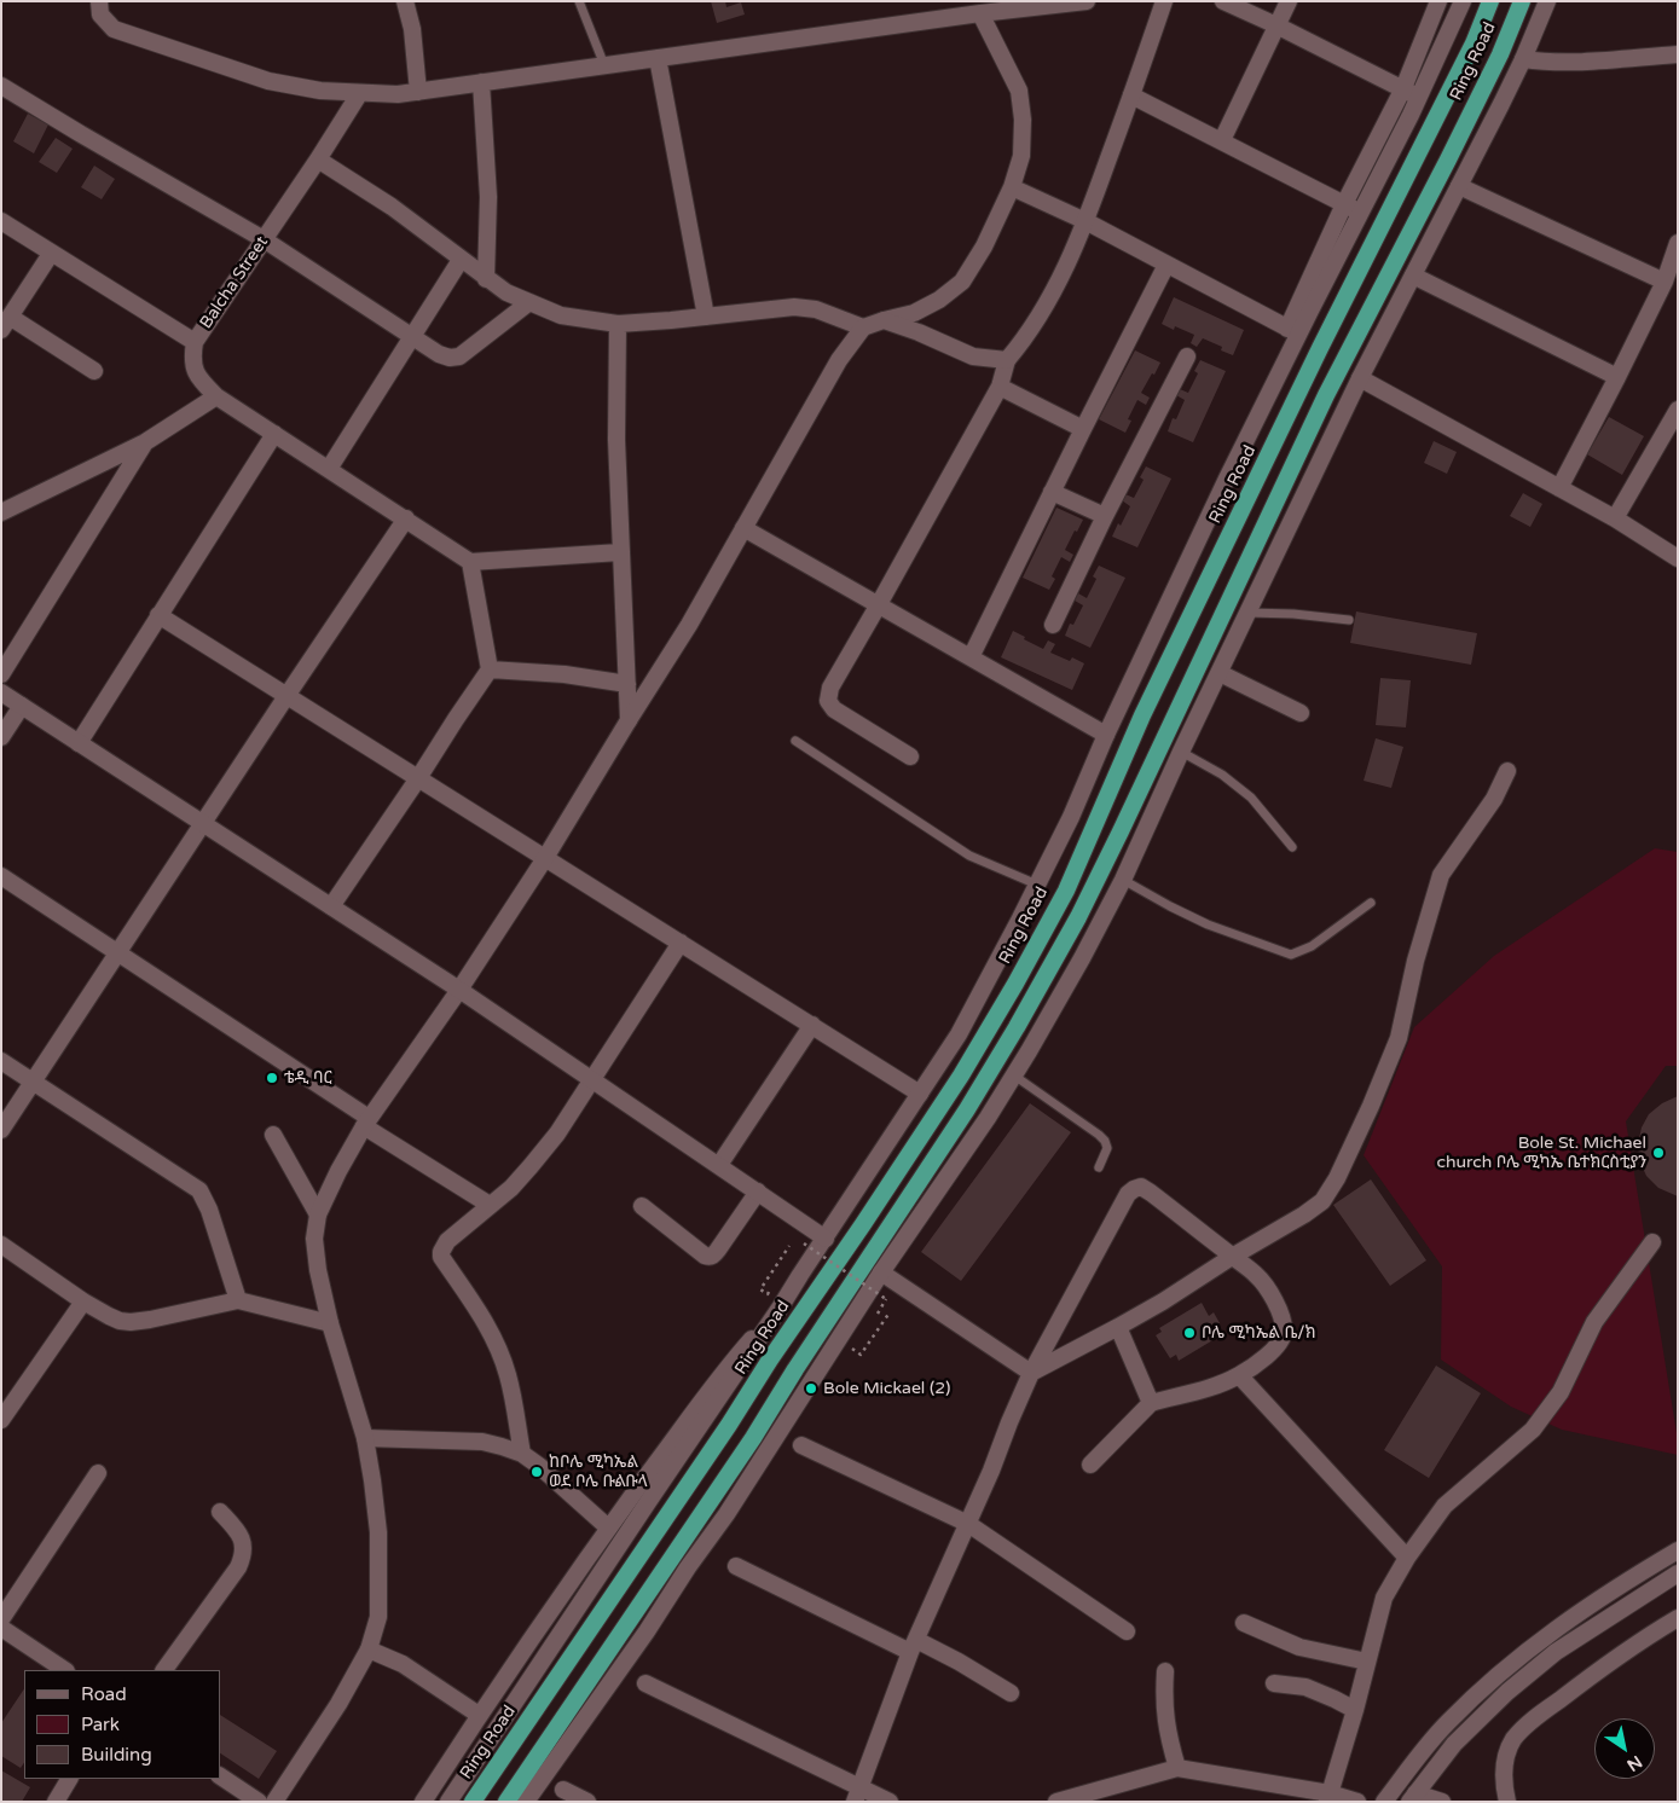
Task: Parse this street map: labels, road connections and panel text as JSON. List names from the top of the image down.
{
  "streets": {
    "highway": ["Ring Road"],
    "street": ["Balcha Street"]
  },
  "places": [
    "ቴዲ ባር",
    "Bole St. Michael church ቦሌ ሚካኤ ቤተክርስቲያን",
    "ቦሌ ሚካኤል ቤ/ክ",
    "Bole Mickael (2)",
    "ከቦሌ ሚካኤል ወደ ቦሌ ቡልቡላ"
  ],
  "legend": ["Road", "Park", "Building"],
  "north": "bottom right"
}
